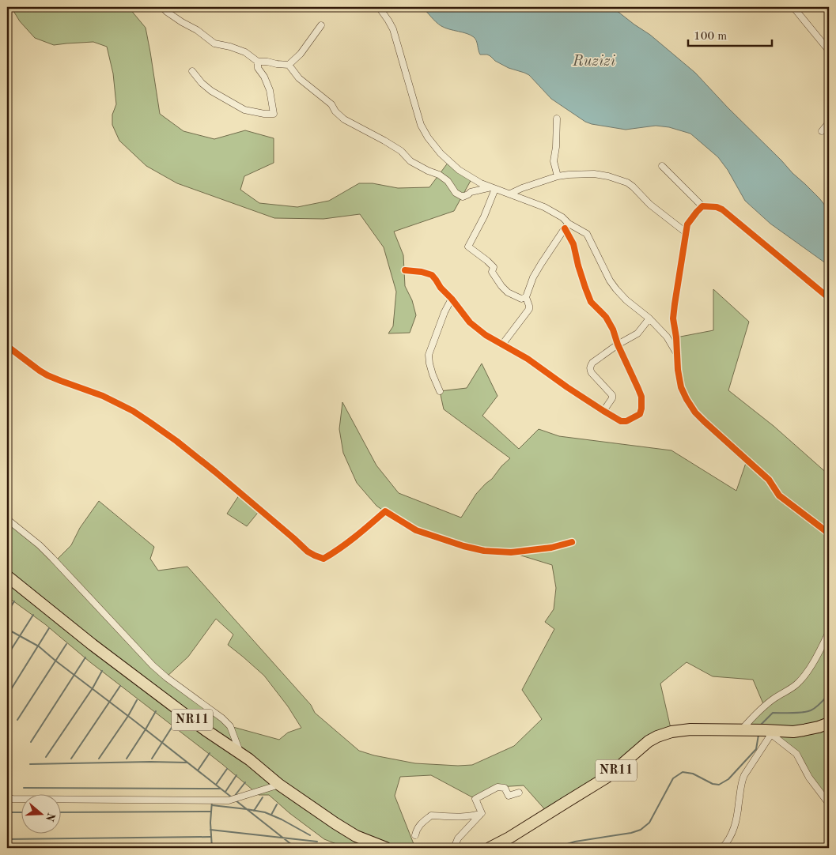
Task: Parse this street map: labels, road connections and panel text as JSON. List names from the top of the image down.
{
  "streets": {
    "highway": ["NR11"]
  },
  "water": ["Ruzizi"],
  "scale_bar": "100 m",
  "north": "right"
}
